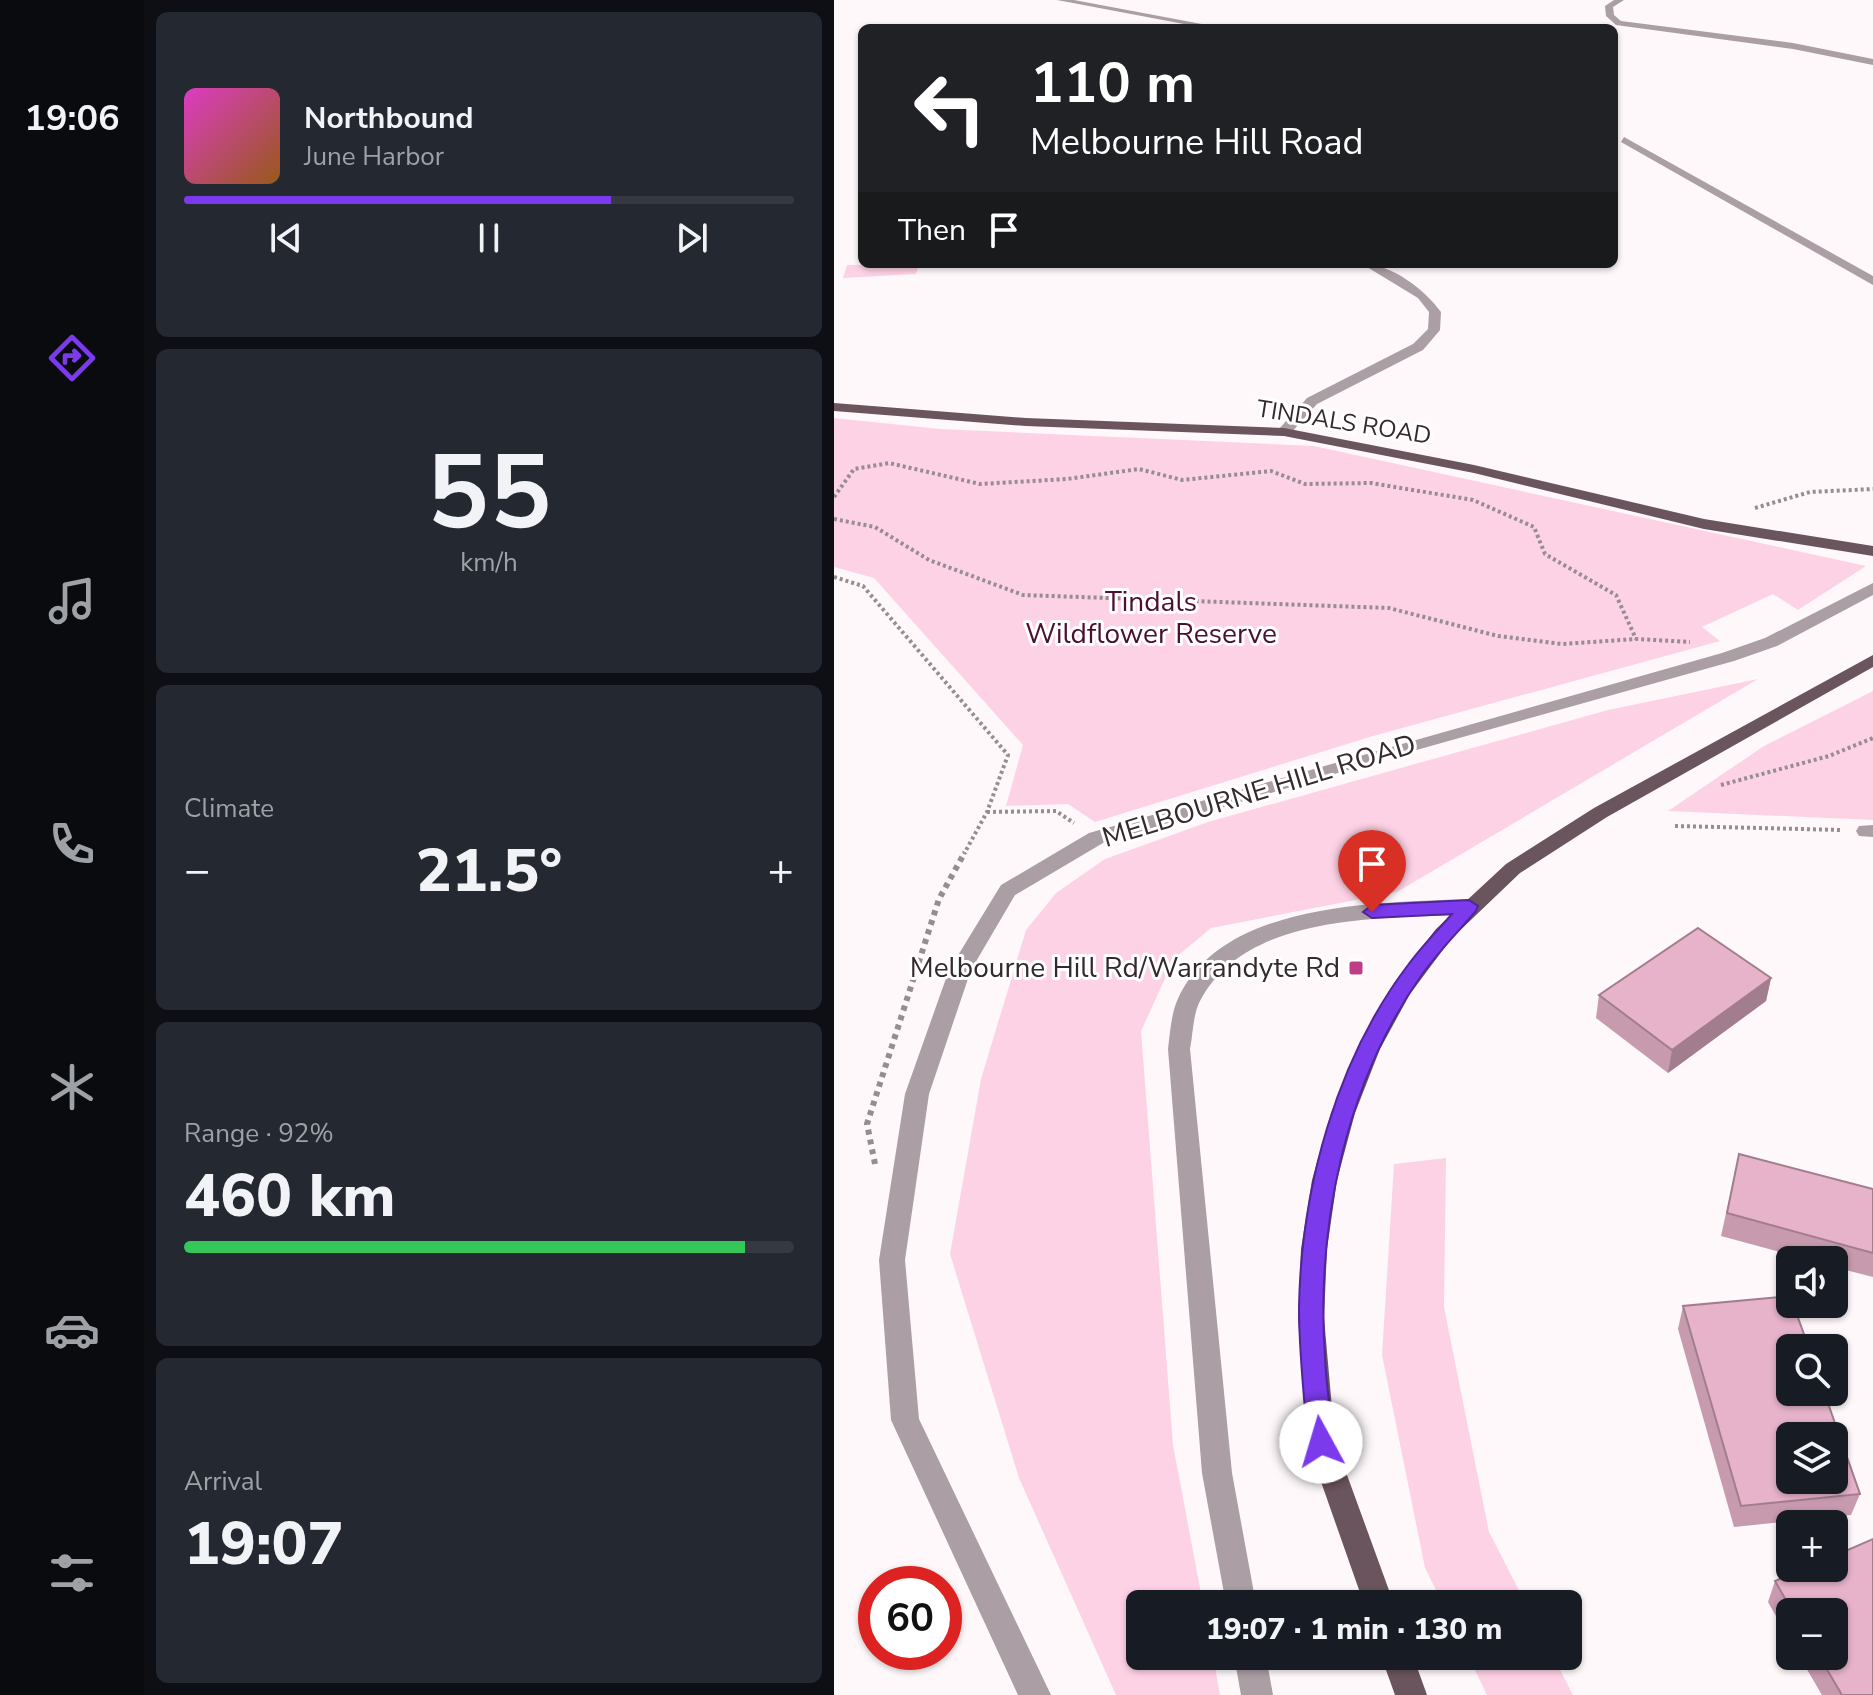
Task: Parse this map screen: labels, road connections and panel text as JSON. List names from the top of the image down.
{
  "streets": {
    "main road": ["TINDALS ROAD"],
    "street": ["MELBOURNE HILL ROAD"]
  },
  "parks": ["Tindals Wildflower Reserve"],
  "places": {
    "transit": ["Melbourne Hill Rd/Warrandyte Rd"]
  },
  "page": {
    "tabs": "19:06",
    "turn": ["110 m", "Melbourne Hill Road"],
    "song": ["Northbound", "June Harbor"],
    "then": "Then",
    "tile": [
      ["55", "km/h"],
      "Climate",
      ["Range · 92%", "460 km"],
      ["Arrival", "19:07"]
    ],
    "heat": ["−", "21.5°", "+"],
    "map_buttons": ["+", "−"],
    "limit": "60",
    "trip": "19:07 · 1 min · 130 m"
  }
}
